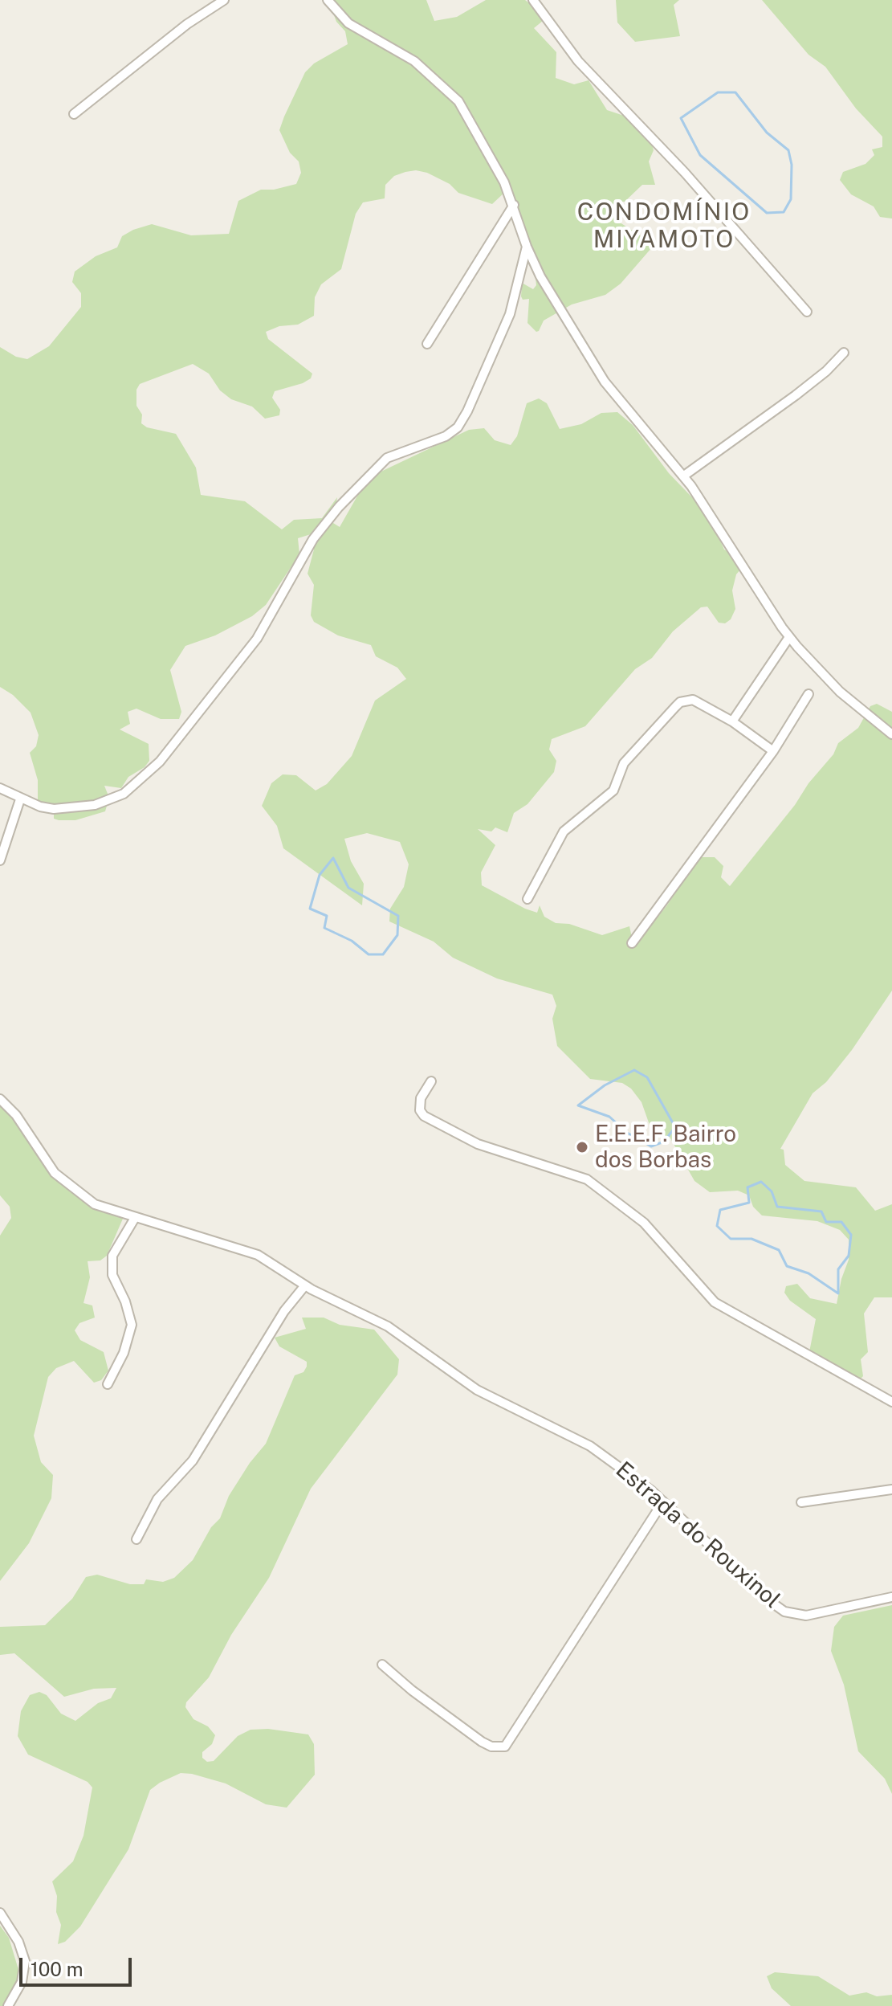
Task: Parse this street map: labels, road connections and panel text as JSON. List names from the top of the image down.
{
  "streets": {
    "street": ["Estrada do Rouxinol"]
  },
  "districts": ["CONDOMÍNIO MIYAMOTO"],
  "places": ["E.E.E.F. Bairro dos Borbas"],
  "scale_bar": "100 m"
}
